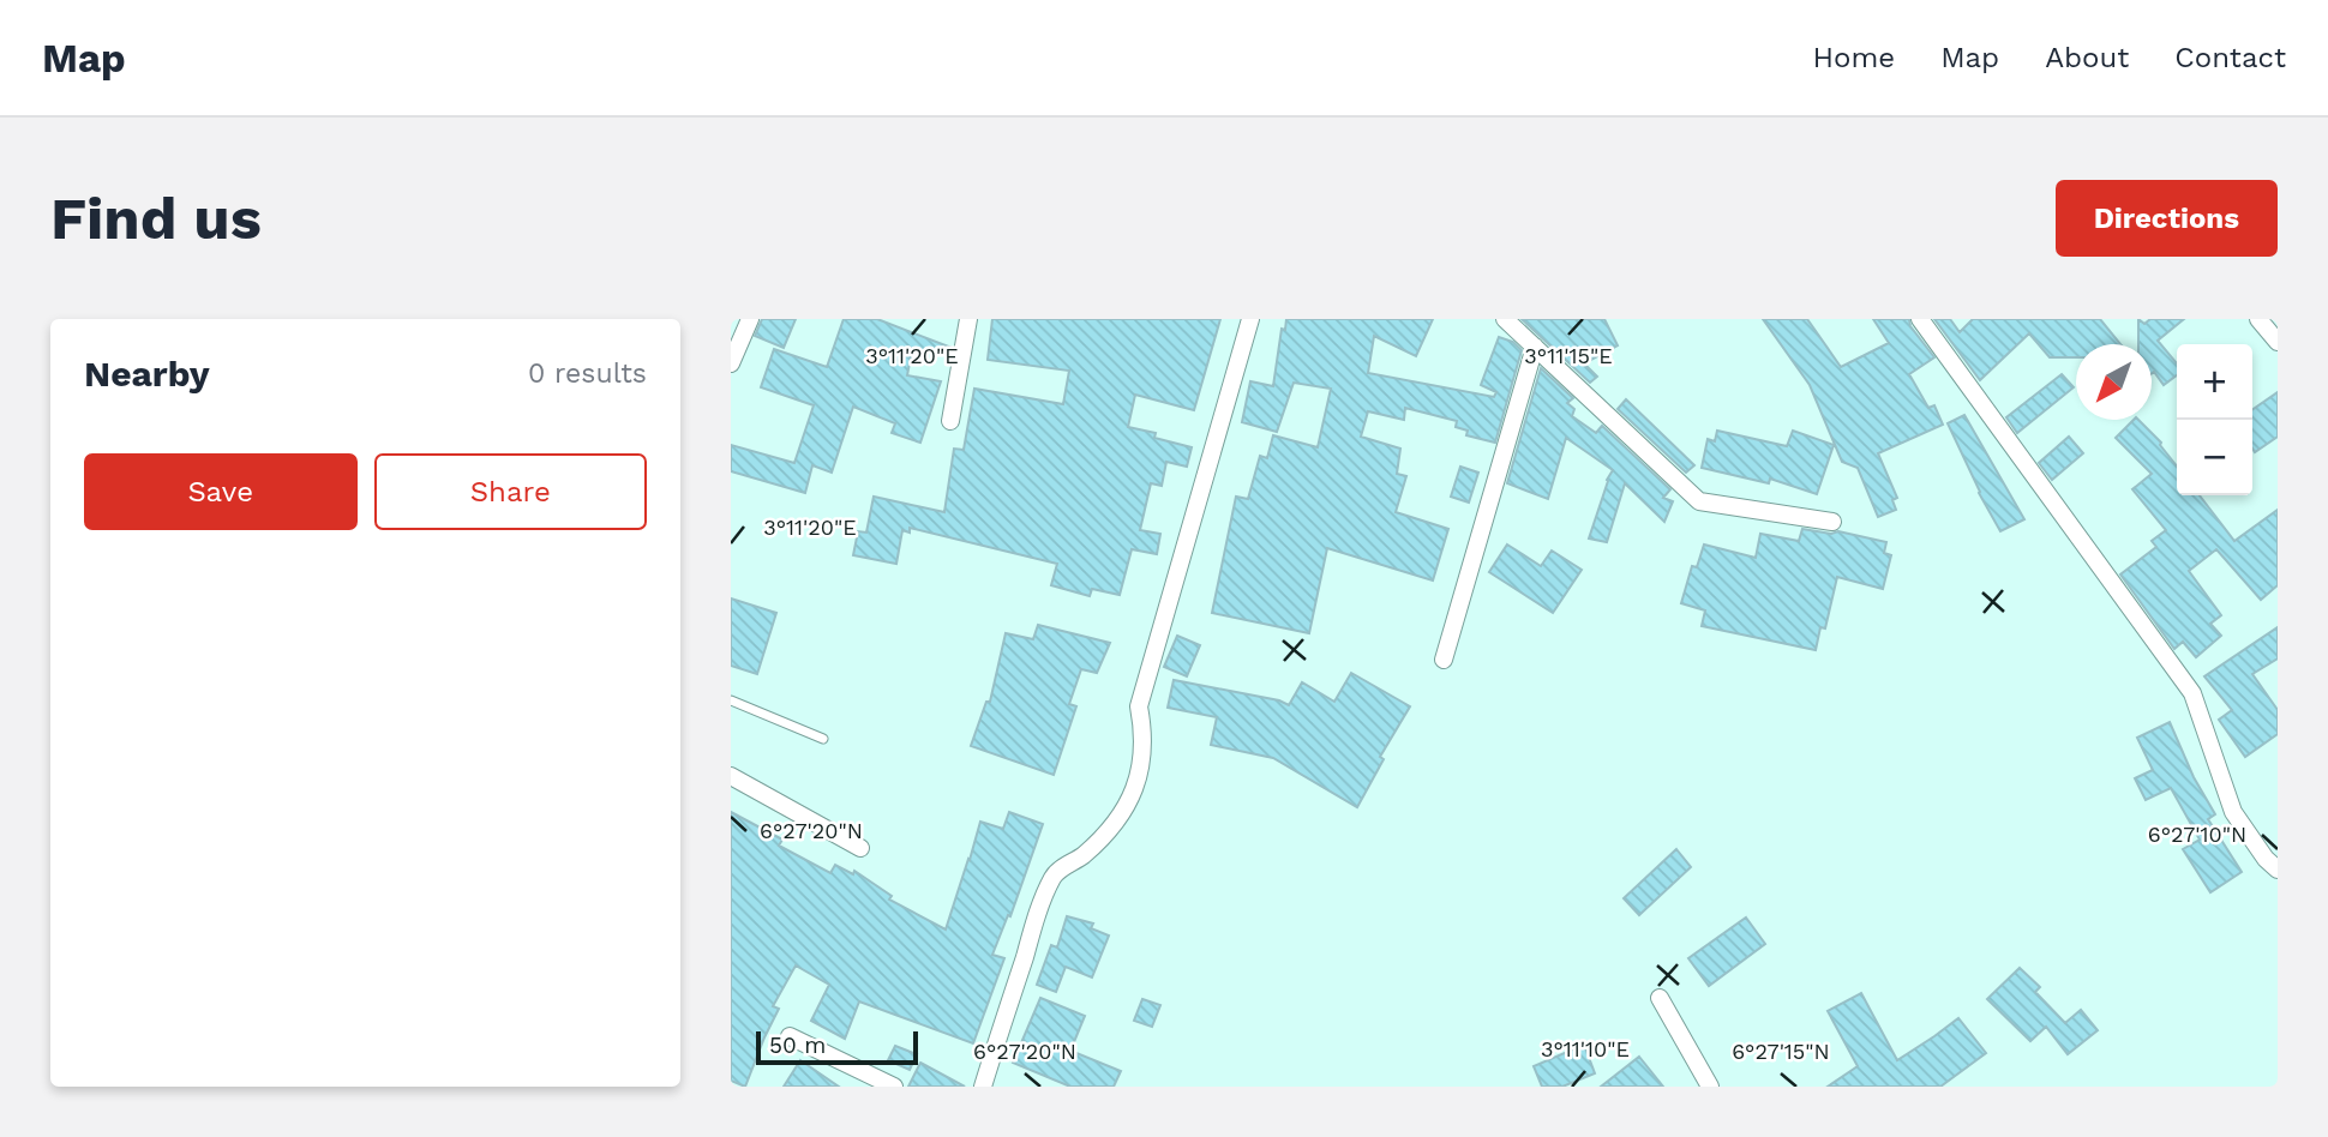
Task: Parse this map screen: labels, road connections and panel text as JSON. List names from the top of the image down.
{
  "scale_bar": "50 m",
  "north": "bottom left",
  "page": {
    "header": "Map",
    "nav": [
      "Home",
      "Map",
      "About",
      "Contact"
    ],
    "buttons": [
      "Directions",
      ["Save", "Share"]
    ],
    "title": "Find us",
    "heading": ["Nearby", "0 results"],
    "map_buttons": ["+", "−"],
    "scale": "50 m"
  },
  "coordinates": [
    "3°11'20\"E",
    "3°11'15\"E",
    "6°27'20\"N",
    "6°27'10\"N",
    "3°11'10\"E",
    "6°27'15\"N"
  ]
}
